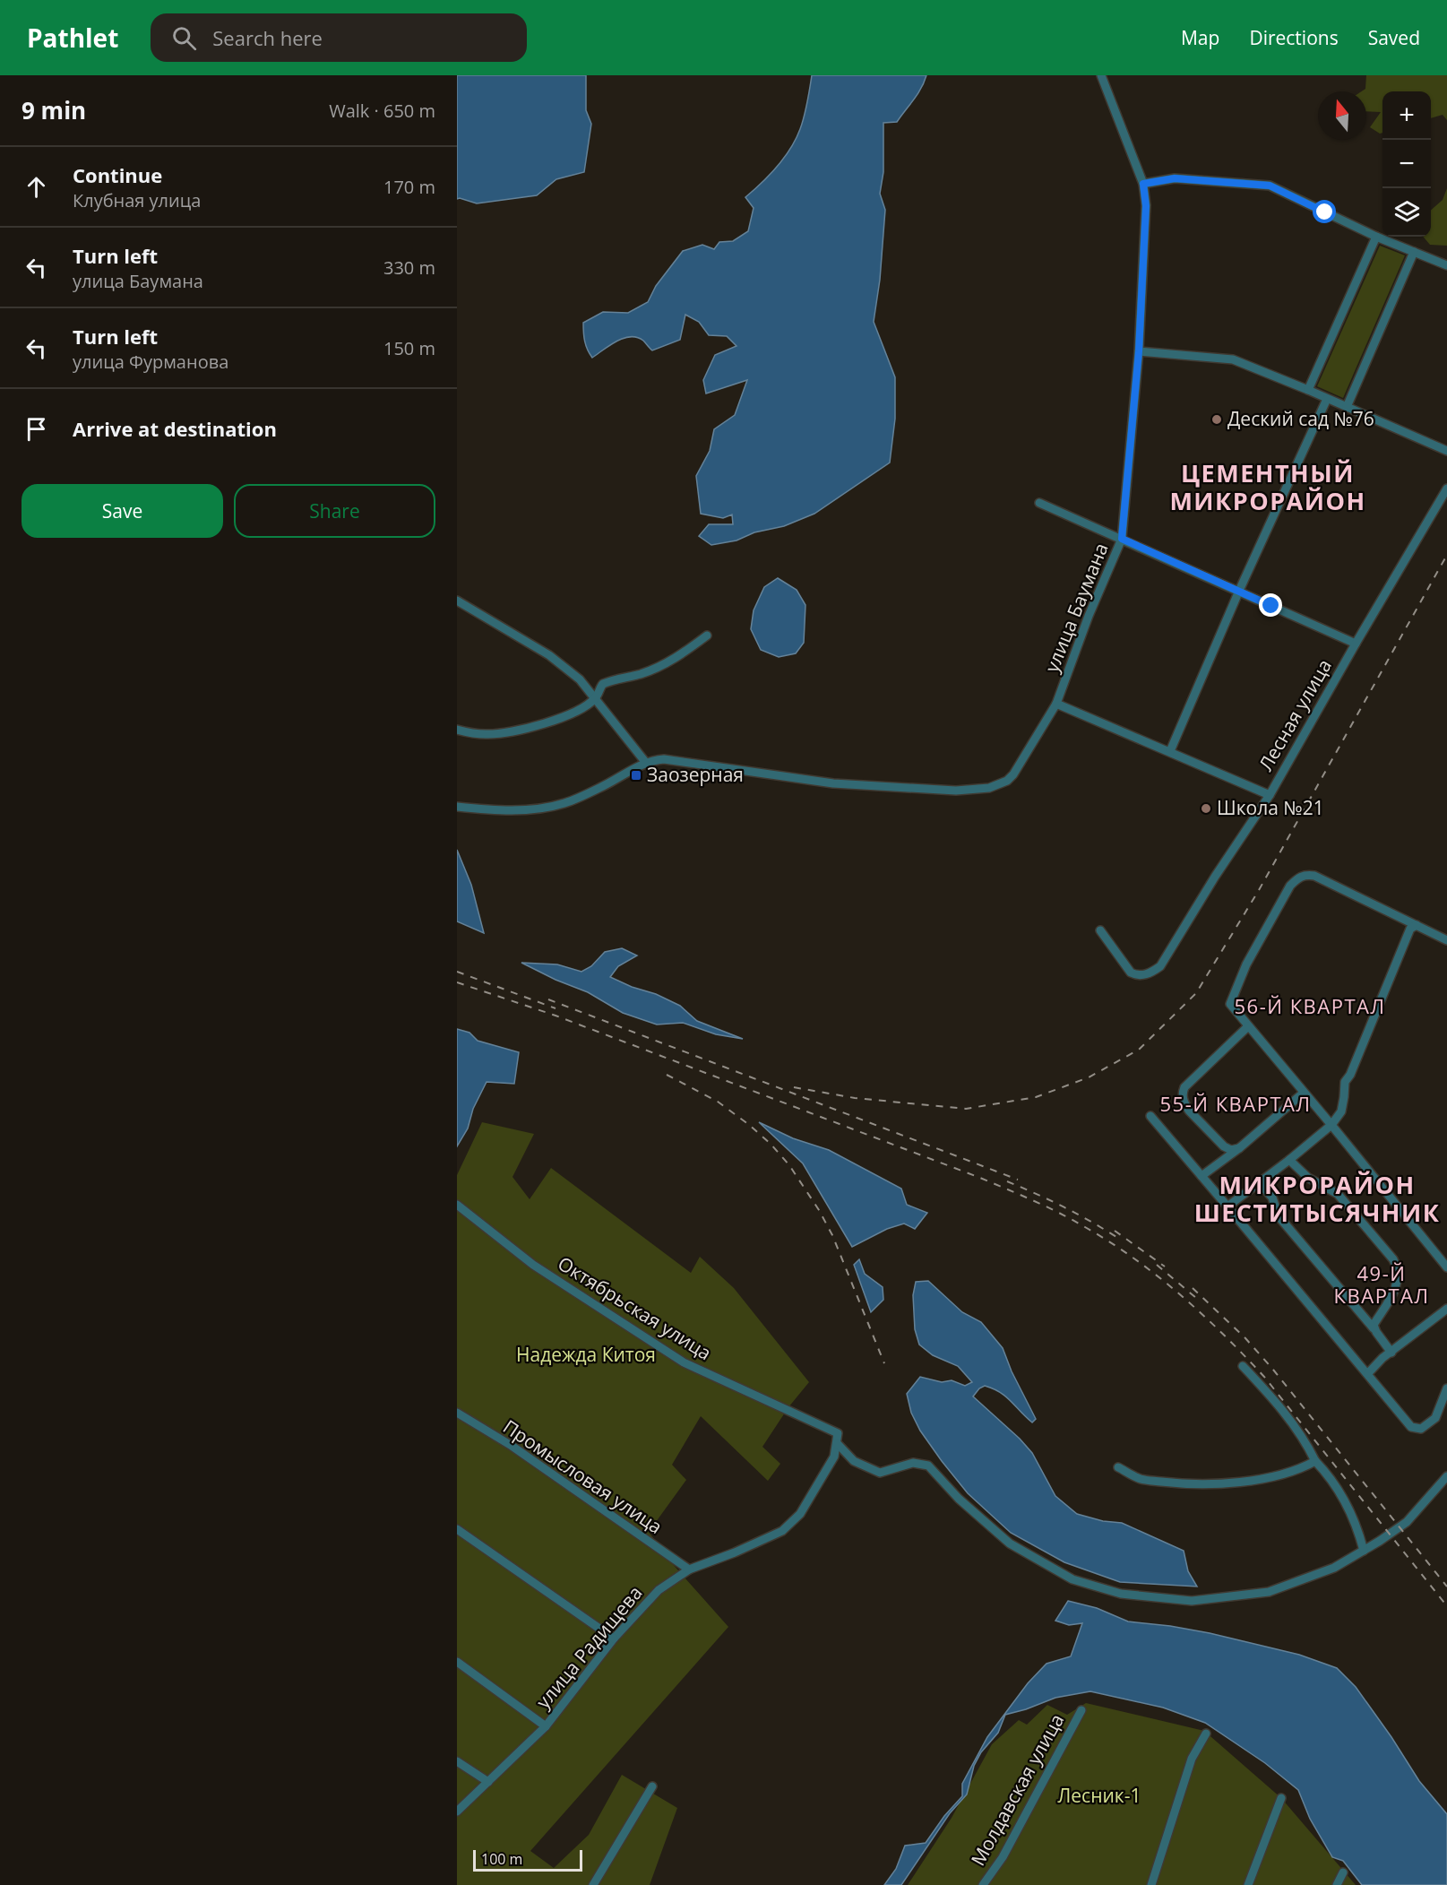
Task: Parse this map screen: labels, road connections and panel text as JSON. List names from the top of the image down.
{
  "streets": {
    "street": [
      "улица Баумана",
      "Лесная улица",
      "Октябрьская улица",
      "Промысловая улица",
      "улица Радищева",
      "Молдавская улица"
    ]
  },
  "crossings": [
    ["Октябрьская улица", "улица Радищева"],
    ["Промысловая улица", "улица Радищева"]
  ],
  "districts": [
    "ЦЕМЕНТНЫЙ МИКРОРАЙОН",
    "56-Й КВАРТАЛ",
    "55-Й КВАРТАЛ",
    "МИКРОРАЙОН ШЕСТИТЫСЯЧНИК",
    "49-Й КВАРТАЛ"
  ],
  "parks": ["Надежда Китоя", "Лесник-1"],
  "places": {
    "other": ["Деский сад №76", "Школа №21"],
    "transit": ["Заозерная"]
  },
  "scale_bar": "100 m",
  "north": "top",
  "page": {
    "header": "Pathlet",
    "search": "Search here",
    "nav": ["Map", "Directions", "Saved"],
    "heading": ["9 min", "Walk · 650 m"],
    "map_buttons": ["+", "−"],
    "list": [
      ["Continue", "Клубная улица", "170 m"],
      ["Turn left", "улица Баумана", "330 m"],
      ["Turn left", "улица Фурманова", "150 m"],
      "Arrive at destination"
    ],
    "buttons": ["Save", "Share"],
    "scale": "100 m"
  }
}
